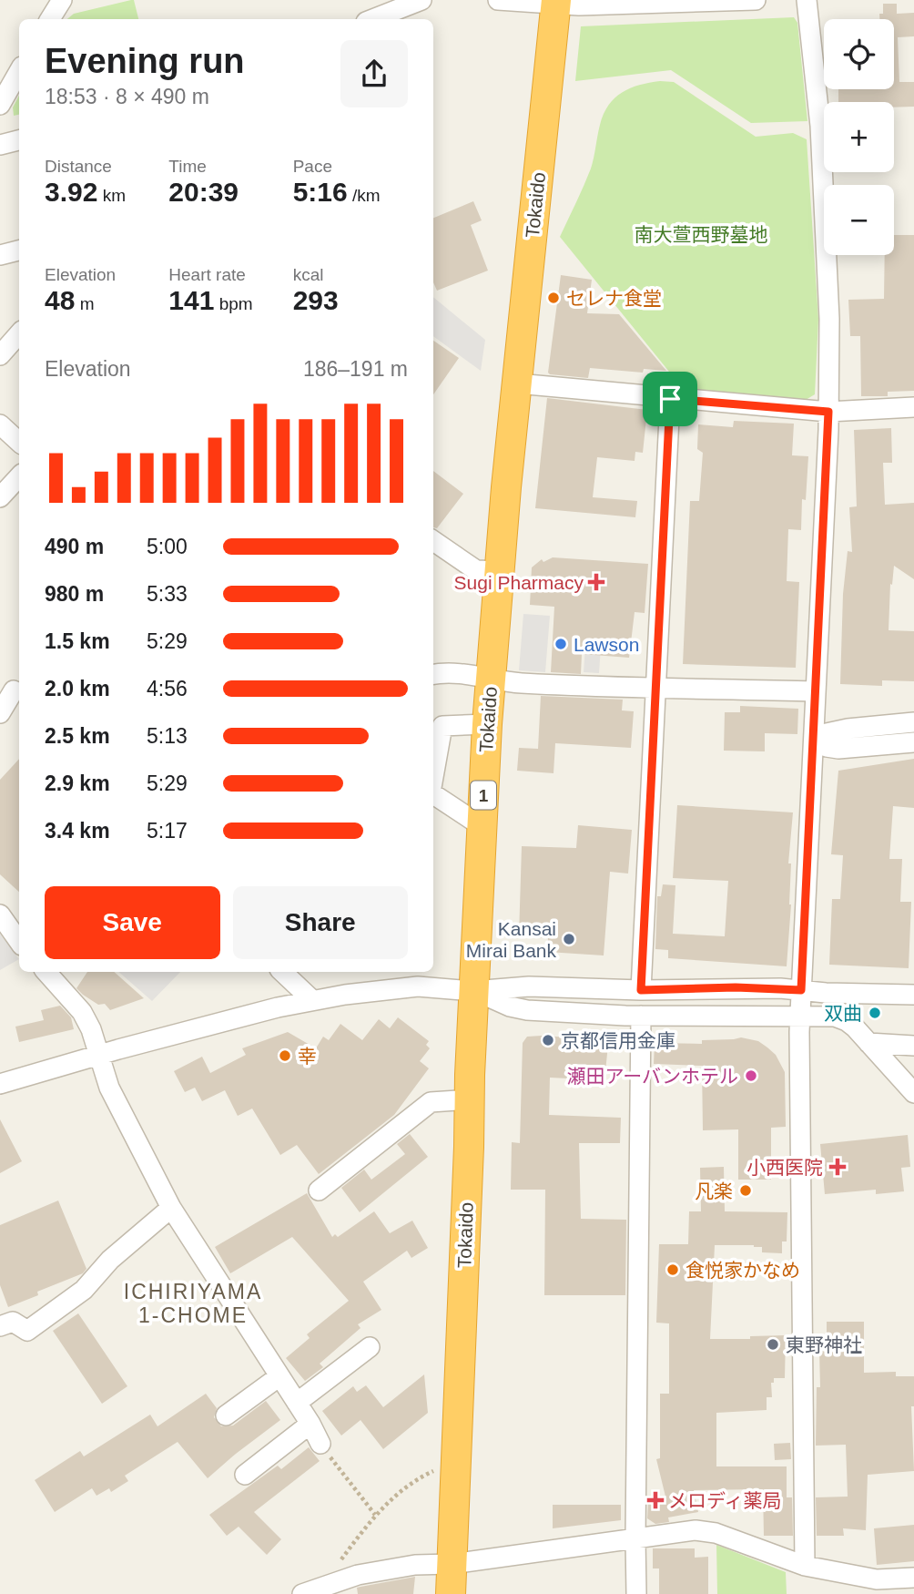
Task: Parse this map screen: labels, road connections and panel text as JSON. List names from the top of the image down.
{
  "streets": {
    "highway": ["Tokaido", "1"]
  },
  "districts": ["ICHIRIYAMA 1-CHOME"],
  "parks": ["南大萱西野墓地"],
  "places": {
    "other": [
      "セレナ食堂",
      "Lawson",
      "Kansai Mirai Bank",
      "双曲",
      "京都信用金庫",
      "幸",
      "瀬田アーバンホテル",
      "凡楽",
      "食悦家かなめ",
      "東野神社"
    ],
    "health": ["Sugi Pharmacy", "小西医院", "メロディ薬局"]
  },
  "page": {
    "map_buttons": ["+", "−"],
    "heading": ["Evening run", "18:53 · 8 × 490 m"],
    "stats": [
      ["Distance", "3.92 km"],
      ["Time", "20:39"],
      ["Pace", "5:16 /km"],
      ["Elevation", "48 m"],
      ["Heart rate", "141 bpm"],
      ["kcal", "293"]
    ],
    "chart": ["Elevation", "186–191 m"],
    "list": [
      {
        "name": "490 m",
        "note": "5:00"
      },
      {
        "name": "980 m",
        "note": "5:33"
      },
      {
        "name": "1.5 km",
        "note": "5:29"
      },
      {
        "name": "2.0 km",
        "note": "4:56"
      },
      {
        "name": "2.5 km",
        "note": "5:13"
      },
      {
        "name": "2.9 km",
        "note": "5:29"
      },
      {
        "name": "3.4 km",
        "note": "5:17"
      }
    ],
    "buttons": ["Save", "Share"]
  }
}
